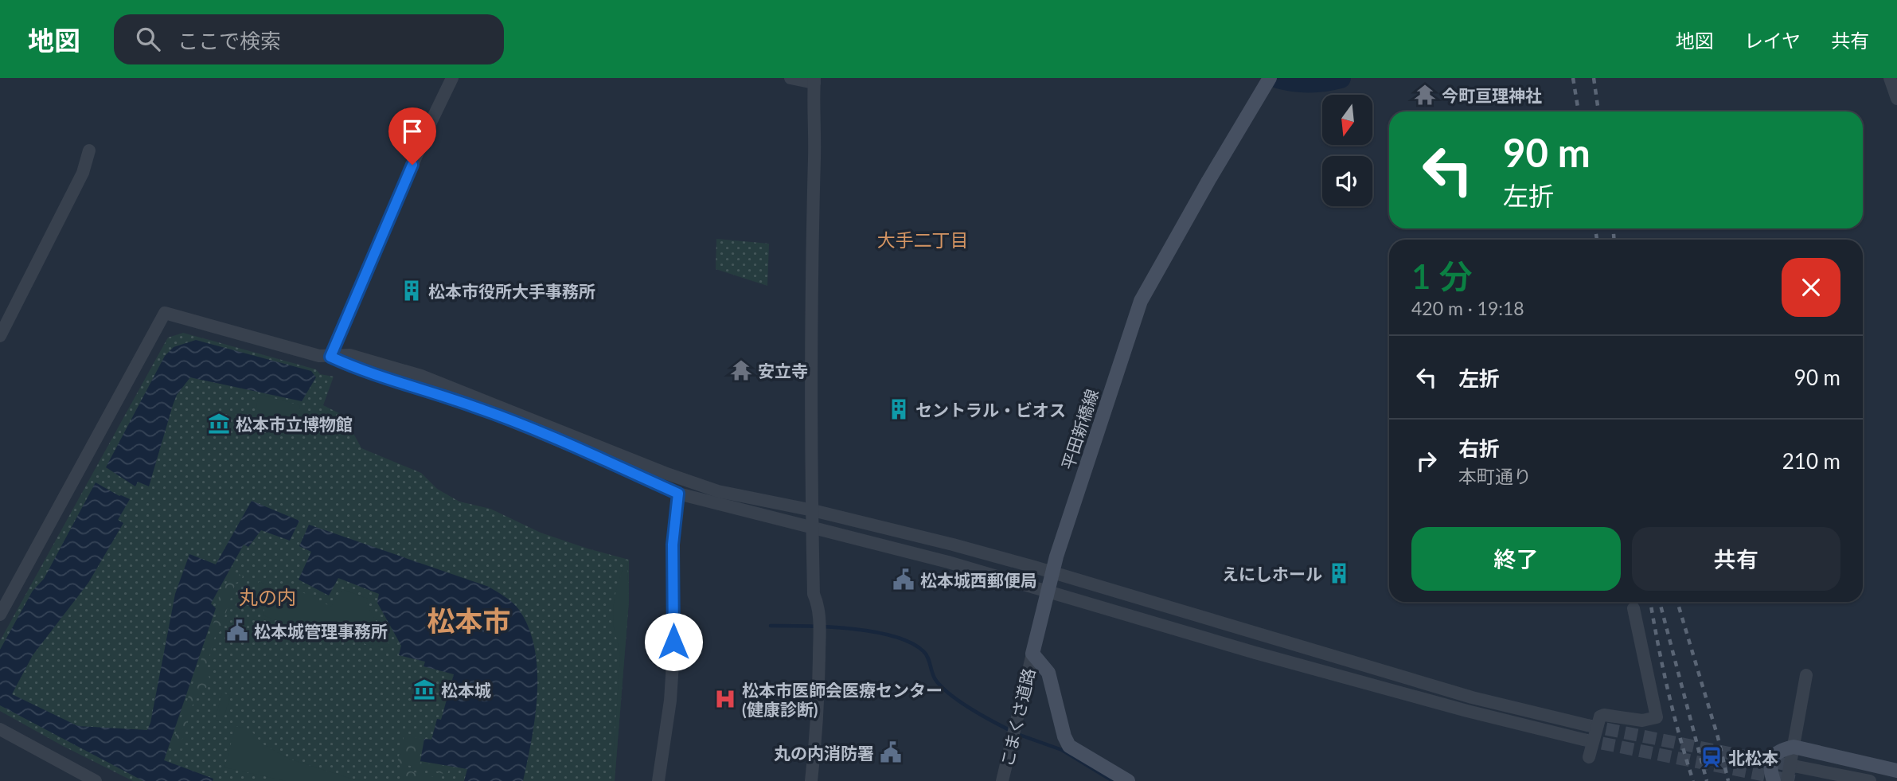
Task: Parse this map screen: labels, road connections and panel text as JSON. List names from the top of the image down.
{
  "streets": {
    "main road": ["平田新橋線"],
    "street": ["こまくさ道路"]
  },
  "crossings": [
    ["平田新橋線", "こまくさ道路"]
  ],
  "districts": ["大手二丁目", "丸の内", "松本市"],
  "places": {
    "temple": ["今町亘理神社", "安立寺"],
    "building": ["松本市役所大手事務所", "セントラル・ビオス", "えにしホール"],
    "museum": ["松本市立博物館", "松本城"],
    "public building": ["松本城西郵便局", "松本城管理事務所", "丸の内消防署"],
    "hospital": ["松本市医師会医療センター (健康診断)"],
    "station": ["北松本"]
  },
  "north": "bottom",
  "page": {
    "header": "地図",
    "search": "ここで検索",
    "nav": ["地図", "レイヤ", "共有"],
    "turn": ["90 m", "左折"],
    "heading": ["1 分", "420 m · 19:18"],
    "list": [
      {
        "name": "左折",
        "value": "90 m"
      },
      {
        "name": "右折",
        "note": "本町通り",
        "value": "210 m"
      }
    ],
    "buttons": ["終了", "共有"]
  }
}
